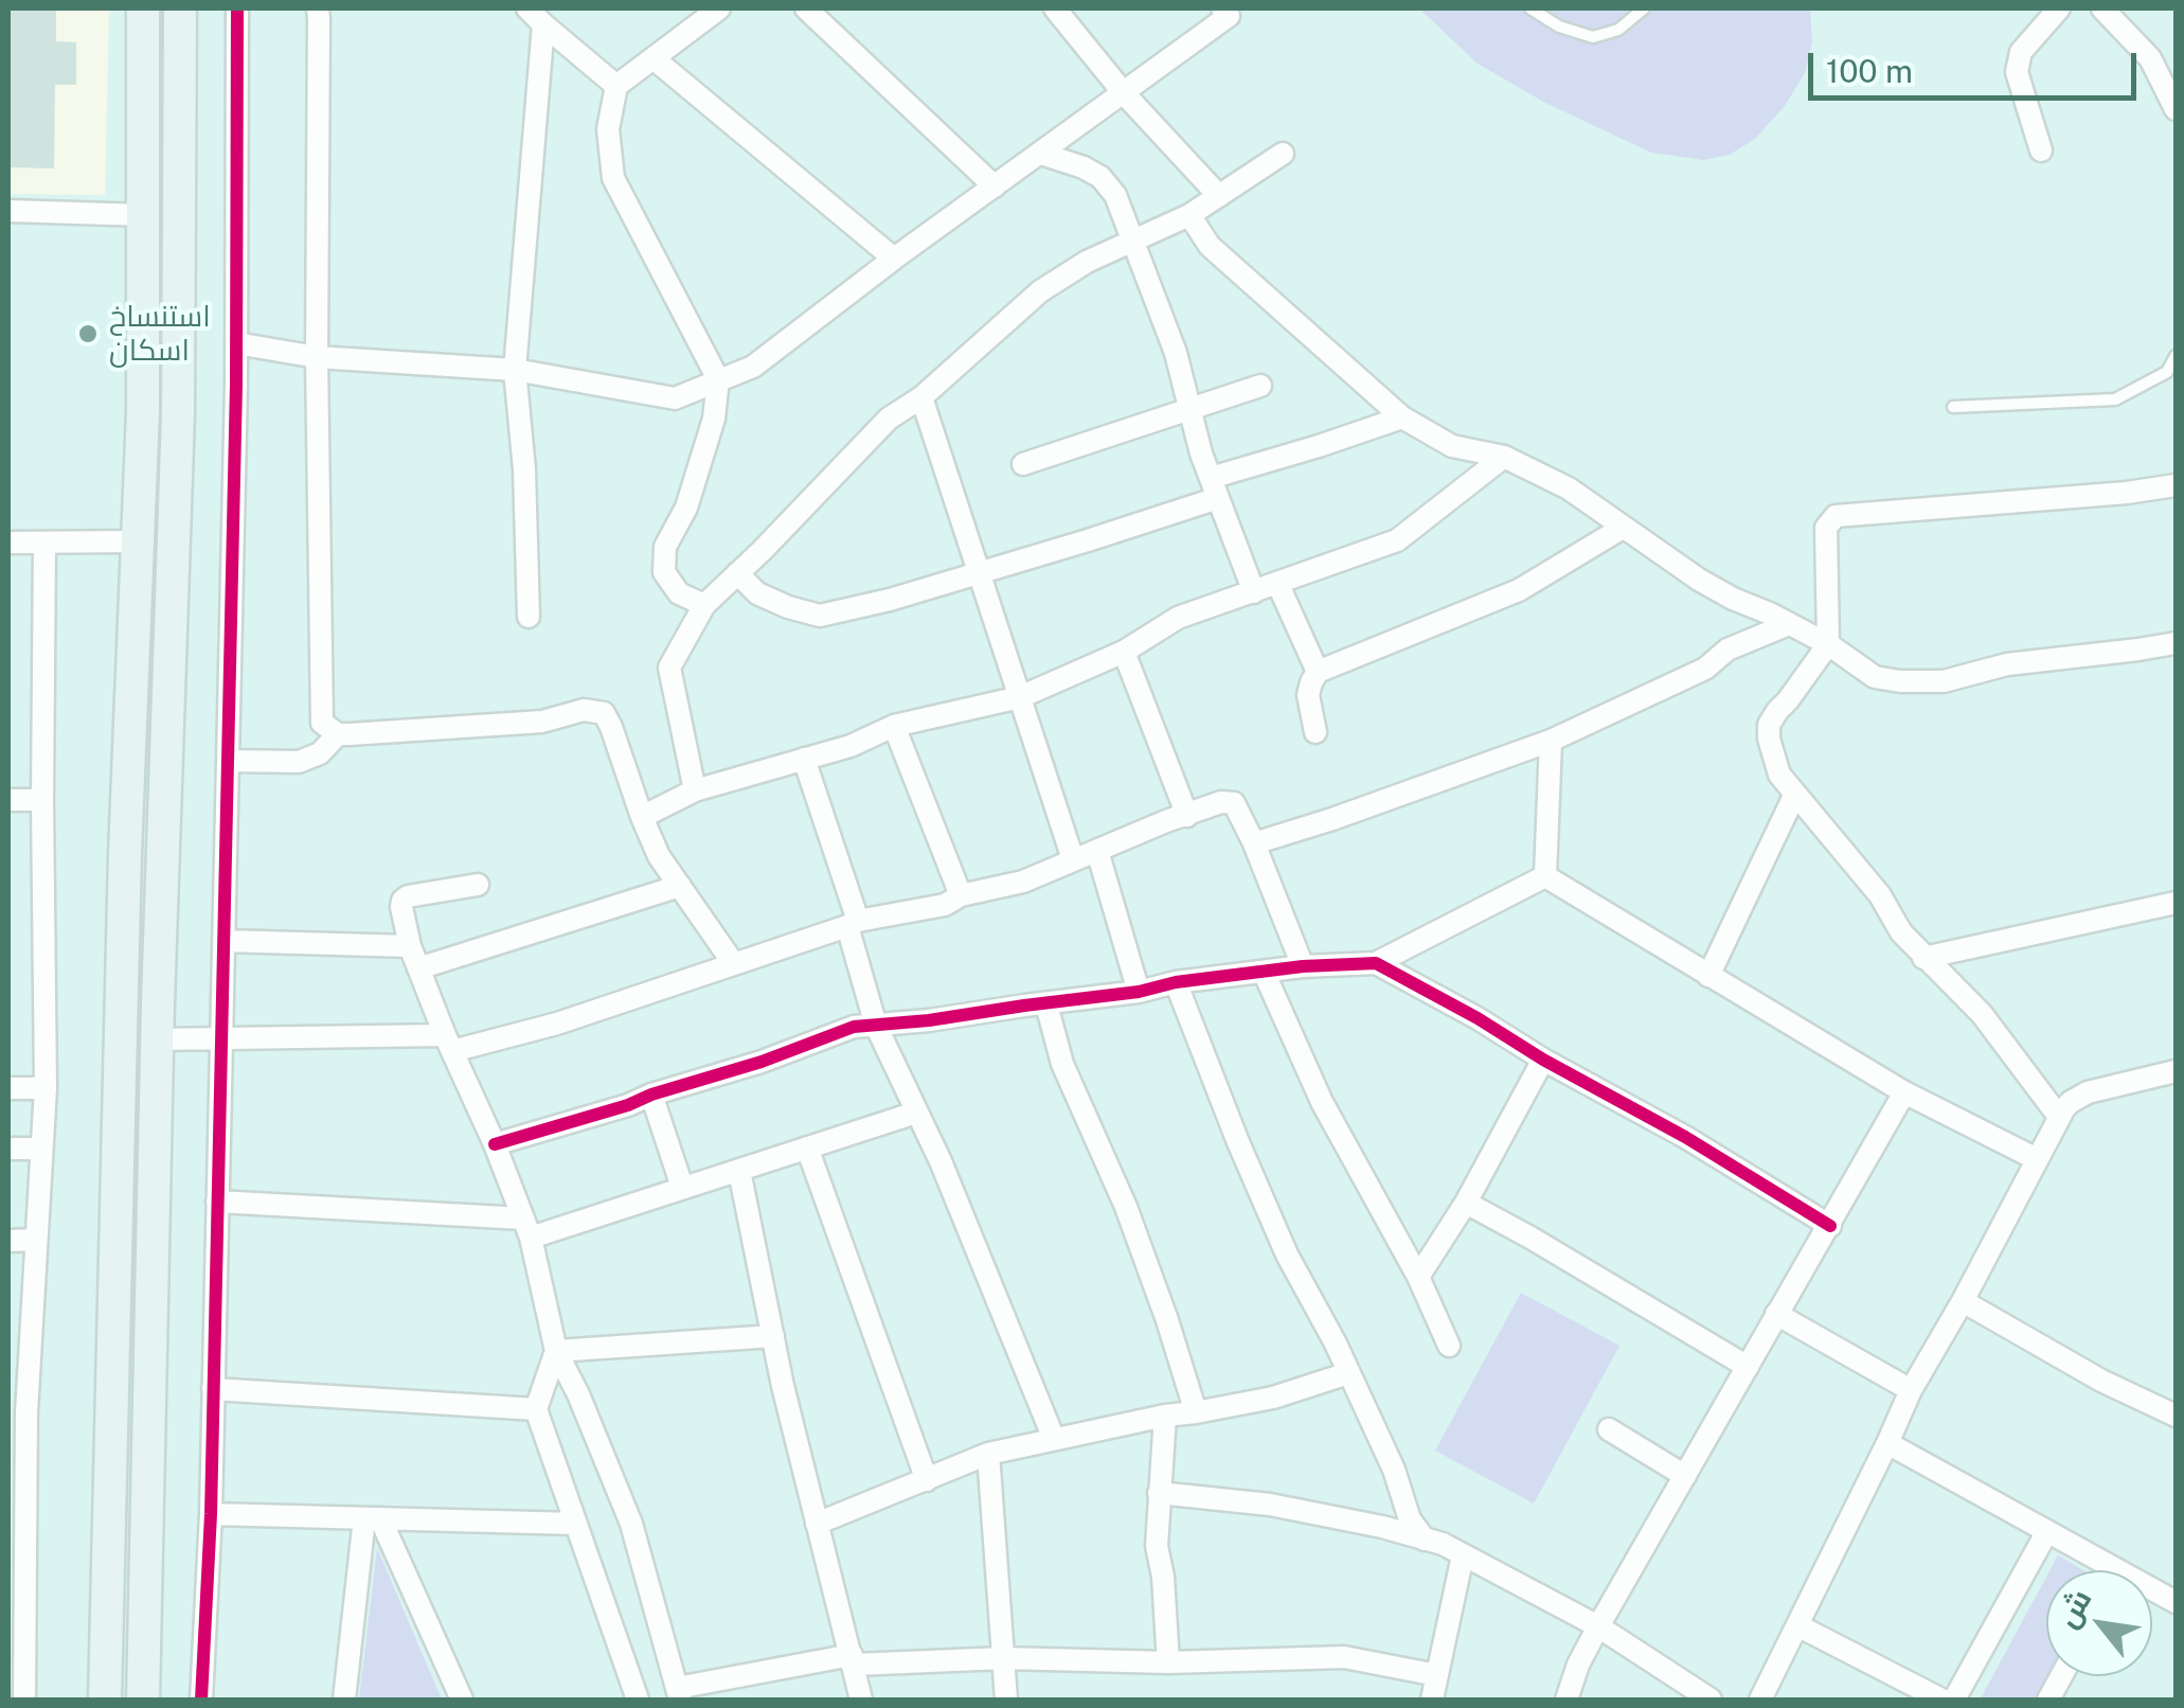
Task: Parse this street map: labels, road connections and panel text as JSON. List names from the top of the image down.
{
  "places": ["استنساخ اسکان"],
  "scale_bar": "100 m",
  "north": "top left"
}
